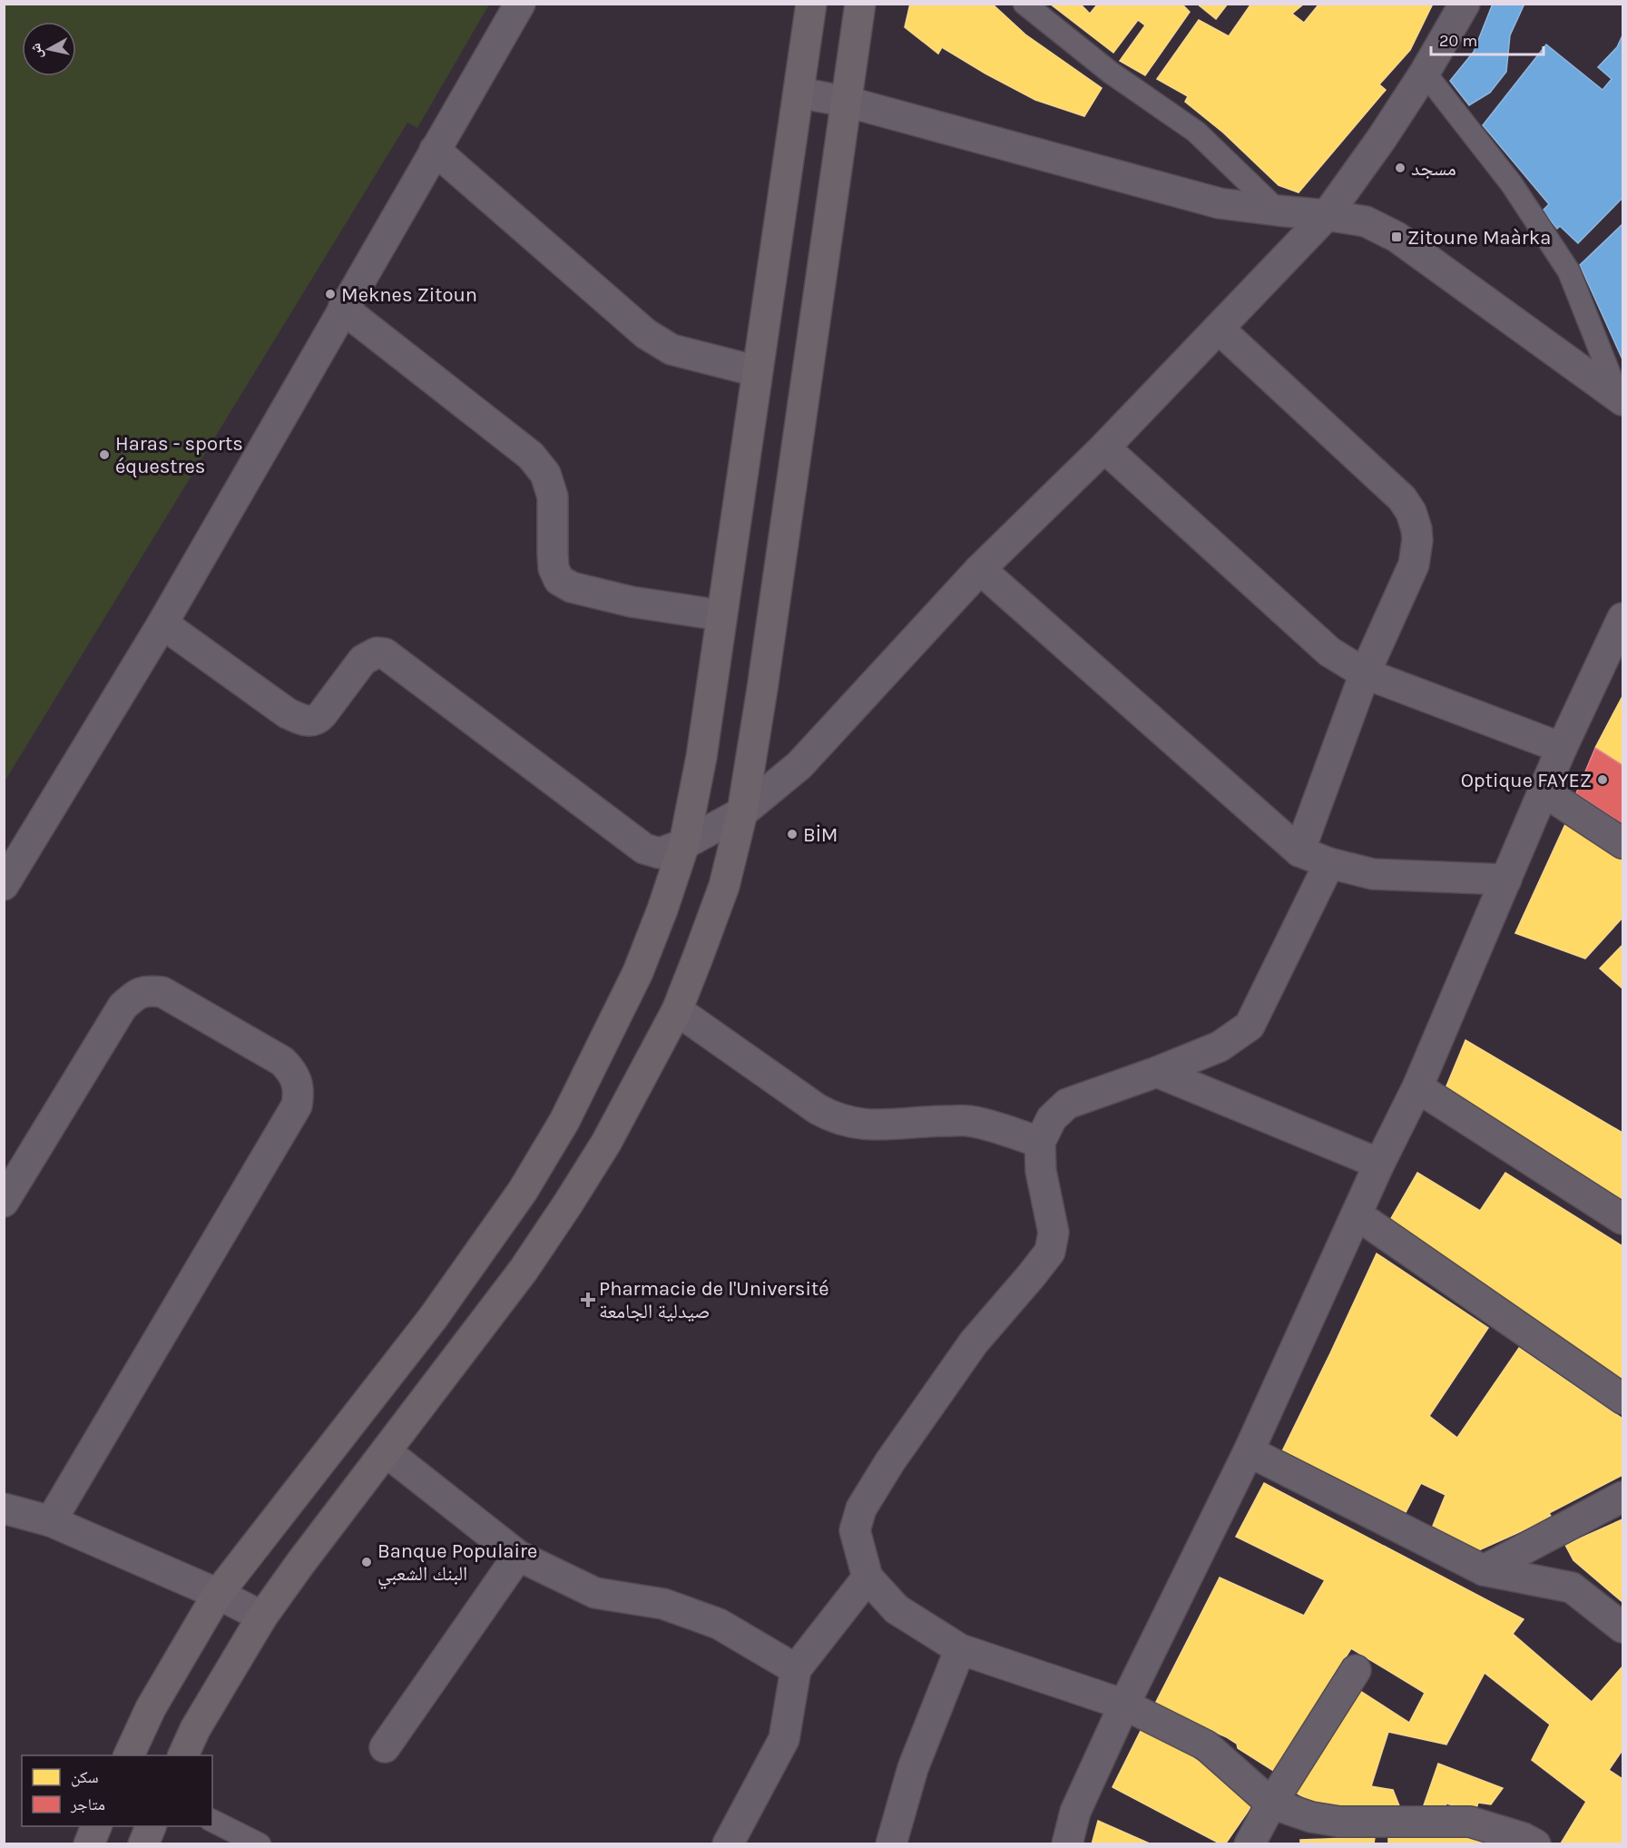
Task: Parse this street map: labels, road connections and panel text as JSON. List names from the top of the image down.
{
  "places": {
    "other": [
      "مسجد",
      "Meknes Zitoun",
      "Haras - sports équestres",
      "Optique FAYEZ",
      "BİM",
      "Banque Populaire البنك الشعبي"
    ],
    "transit": ["Zitoune Maàrka"],
    "health": ["Pharmacie de l'Université صيدلية الجامعة"]
  },
  "legend": ["سكن", "متاجر"],
  "scale_bar": "20 m",
  "north": "left"
}
